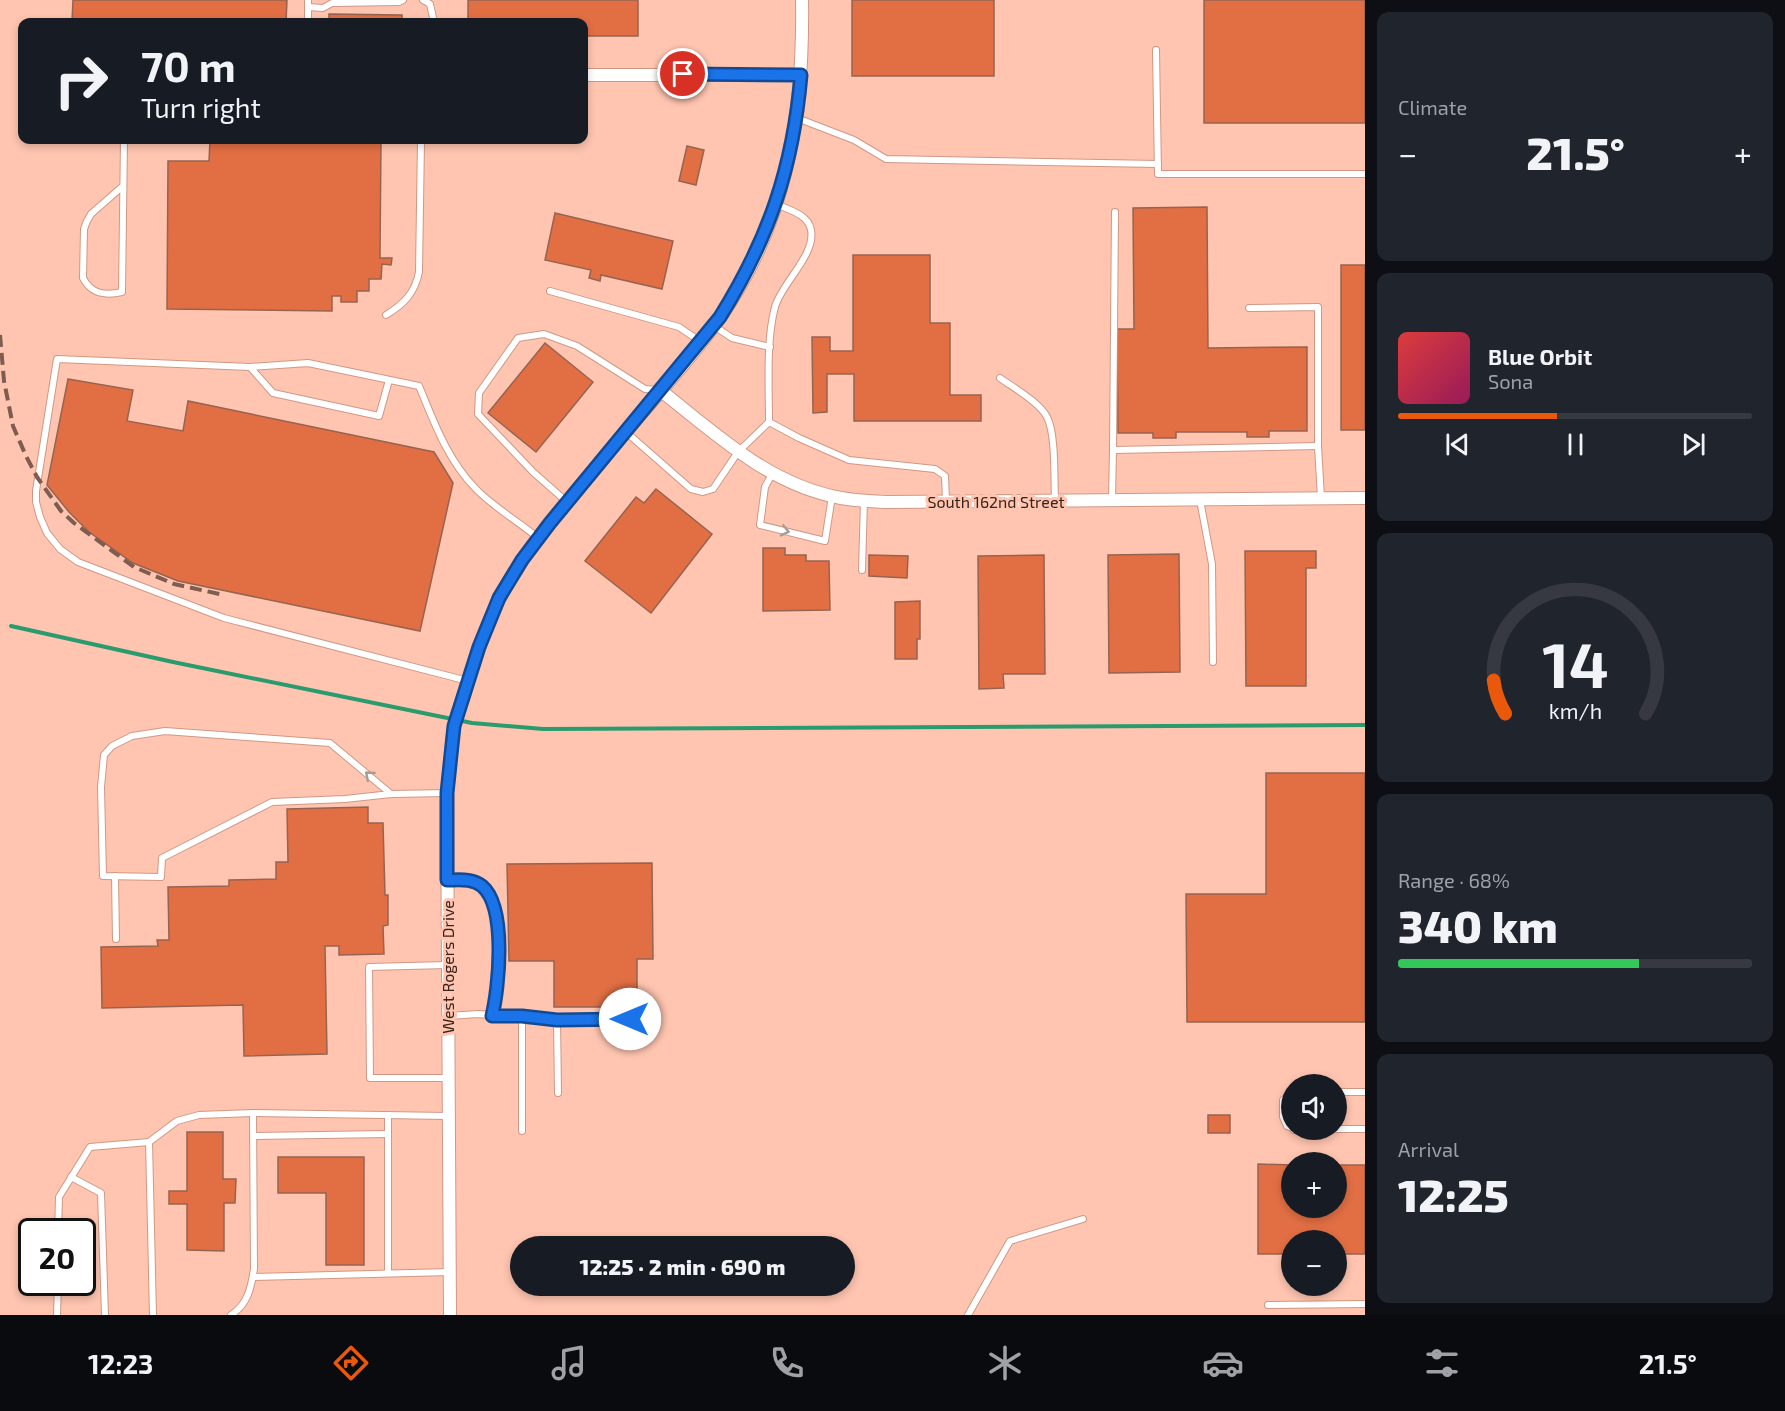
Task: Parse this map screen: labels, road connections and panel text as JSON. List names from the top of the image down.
{
  "streets": {
    "street": ["South 162nd Street", "West Rogers Drive"]
  },
  "crossings": [
    ["South 162nd Street", "West Rogers Drive"]
  ],
  "page": {
    "tile": [
      "Climate",
      ["Range · 68%", "340 km"],
      ["Arrival", "12:25"]
    ],
    "turn": ["70 m", "Turn right"],
    "heat": ["−", "21.5°", "+"],
    "song": ["Blue Orbit", "Sona"],
    "map_buttons": ["+", "−"],
    "limit": "20",
    "trip": "12:25 · 2 min · 690 m",
    "tabs": ["12:23", "21.5°"],
    "gauge": ["14", "km/h"]
  }
}
